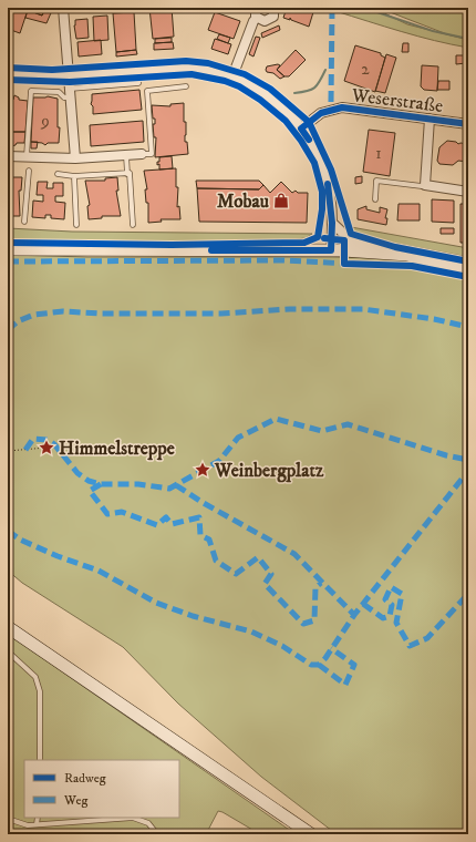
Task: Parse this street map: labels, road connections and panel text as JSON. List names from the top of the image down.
{
  "streets": {
    "street": ["Weserstraße"]
  },
  "places": {
    "shop": ["Mobau"],
    "place": ["Himmelstreppe", "Weinbergplatz"]
  },
  "house_numbers": ["2", "9", "1"],
  "legend": ["Radweg", "Weg"]
}
